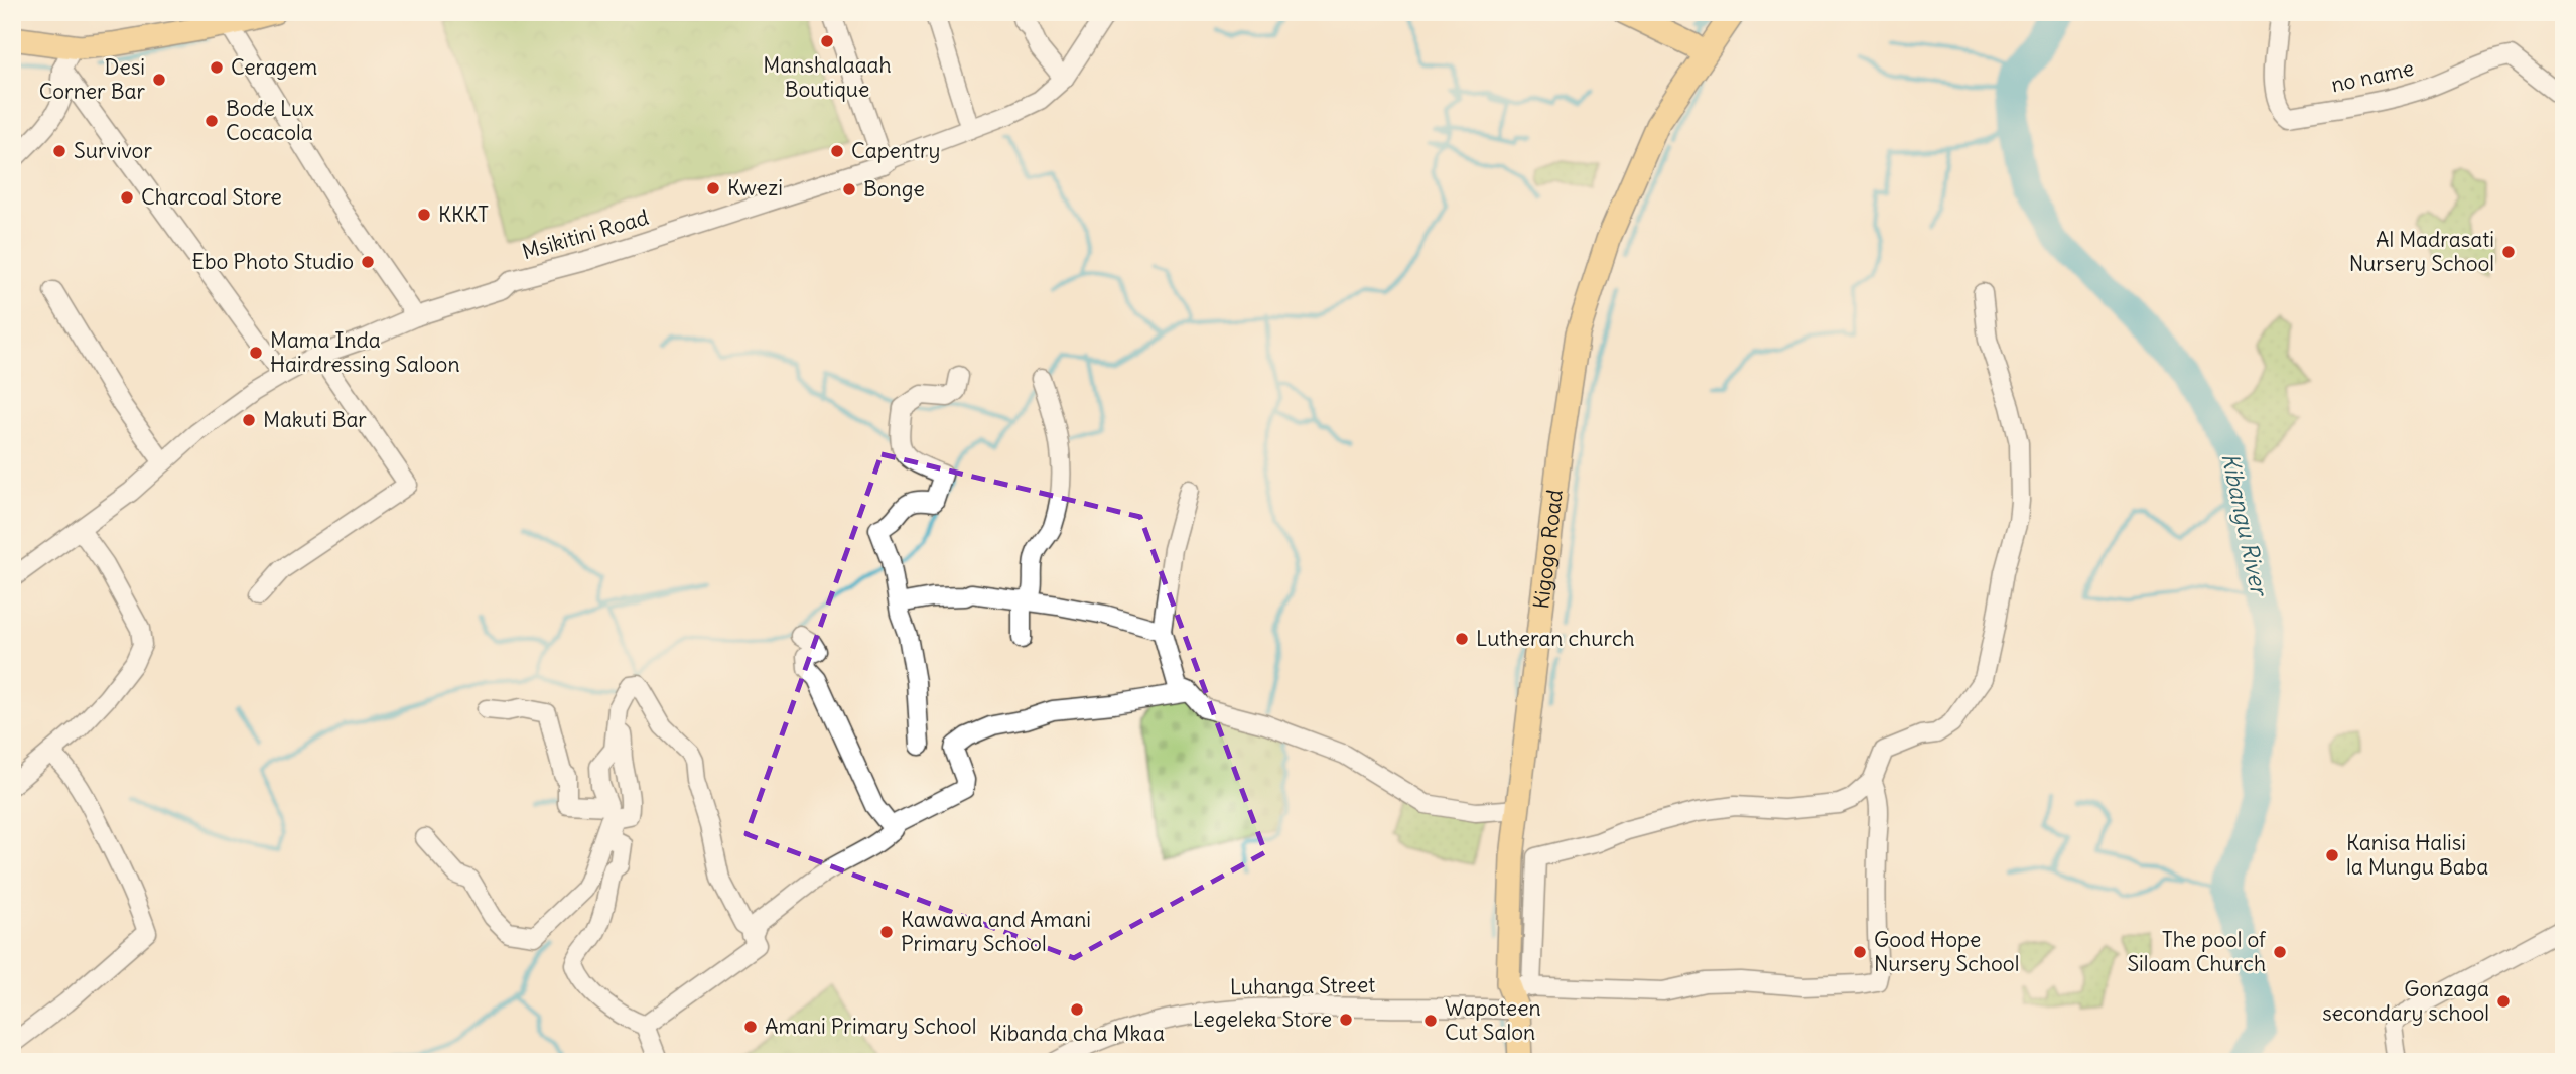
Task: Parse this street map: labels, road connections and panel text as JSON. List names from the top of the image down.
{
  "streets": {
    "main road": ["Kigogo Road"],
    "street": ["no name", "Msikitini Road", "Luhanga Street"]
  },
  "crossings": [
    ["Kigogo Road", "Luhanga Street"]
  ],
  "water": ["Kibangu River"],
  "places": [
    "Manshalaaah Boutique",
    "Ceragem",
    "Desi Corner Bar",
    "Bode Lux Cocacola",
    "Survivor",
    "Capentry",
    "Kwezi",
    "Bonge",
    "Charcoal Store",
    "KKKT",
    "Al Madrasati Nursery School",
    "Ebo Photo Studio",
    "Mama Inda Hairdressing Saloon",
    "Makuti Bar",
    "Lutheran church",
    "Kanisa Halisi la Mungu Baba",
    "Kawawa and Amani Primary School",
    "Good Hope Nursery School",
    "The pool of Siloam Church",
    "Gonzaga secondary school",
    "Kibanda cha Mkaa",
    "Legeleka Store",
    "Wapoteen Cut Salon",
    "Amani Primary School"
  ]
}
